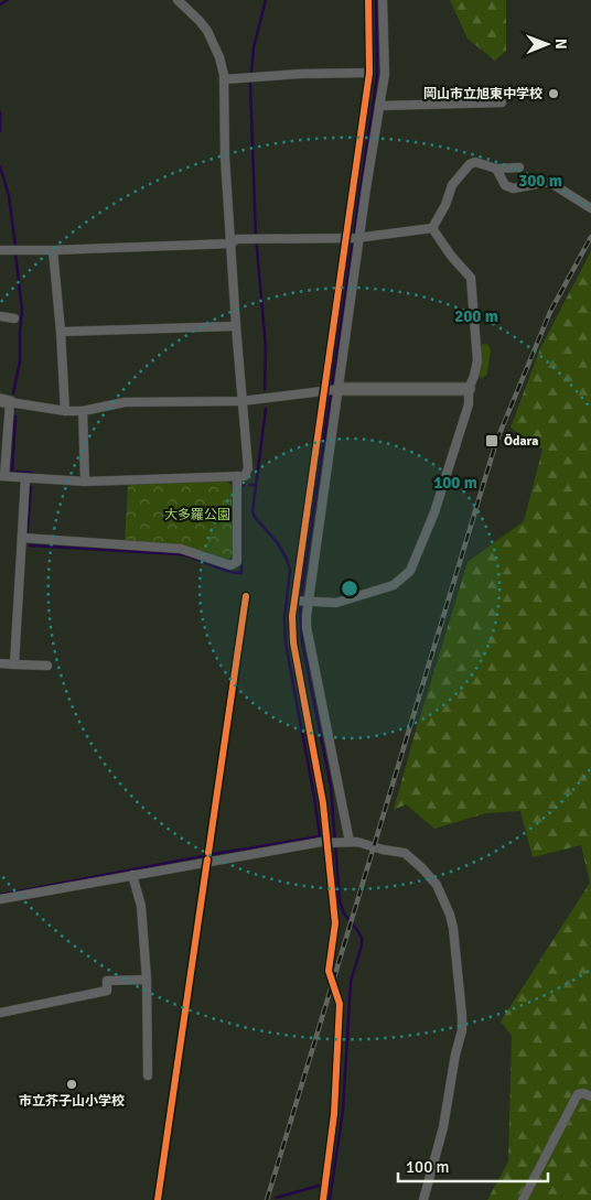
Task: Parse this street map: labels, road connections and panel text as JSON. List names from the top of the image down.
{
  "parks": ["大多羅公園"],
  "places": {
    "other": ["岡山市立旭東中学校", "市立芥子山小学校"],
    "transit": ["Ōdara"]
  },
  "scale_bar": "100 m",
  "north": "right",
  "rings": ["300 m", "200 m", "100 m"]
}
